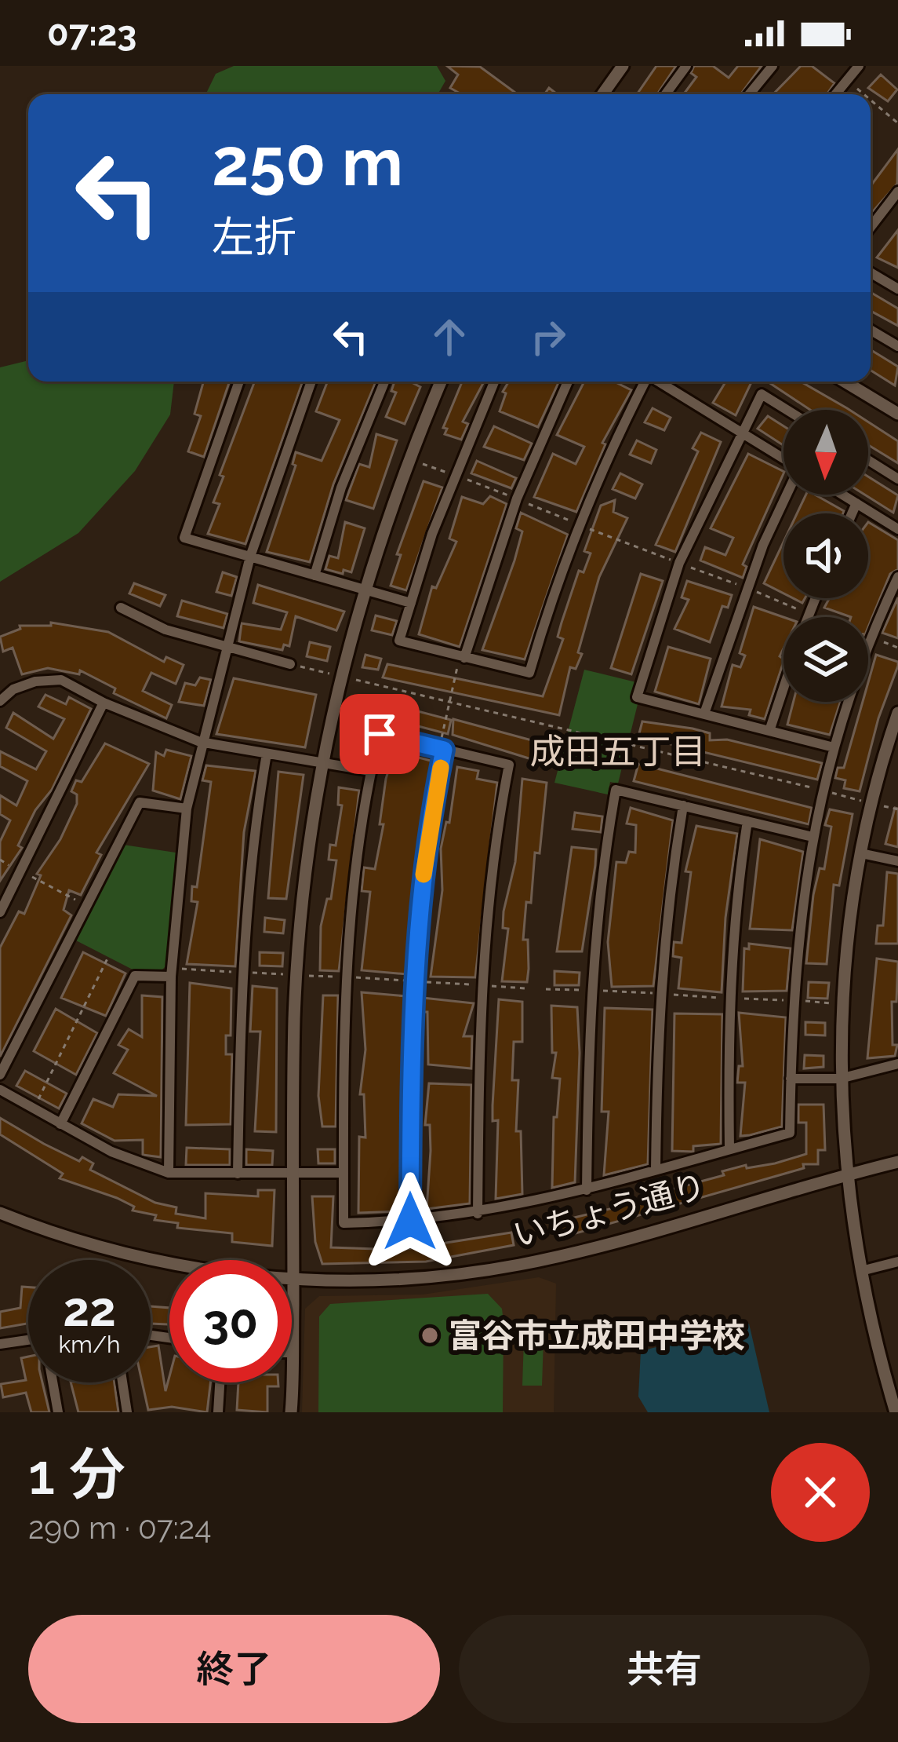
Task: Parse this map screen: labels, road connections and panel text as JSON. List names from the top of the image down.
{
  "streets": {
    "street": ["いちょう通り"]
  },
  "districts": ["成田五丁目"],
  "places": ["富谷市立成田中学校"],
  "north": "bottom",
  "page": {
    "status": "07:23",
    "turn": ["250 m", "左折"],
    "speed": "22 km/h",
    "limit": "30",
    "heading": ["1 分", "290 m · 07:24"],
    "buttons": ["終了", "共有"]
  }
}
